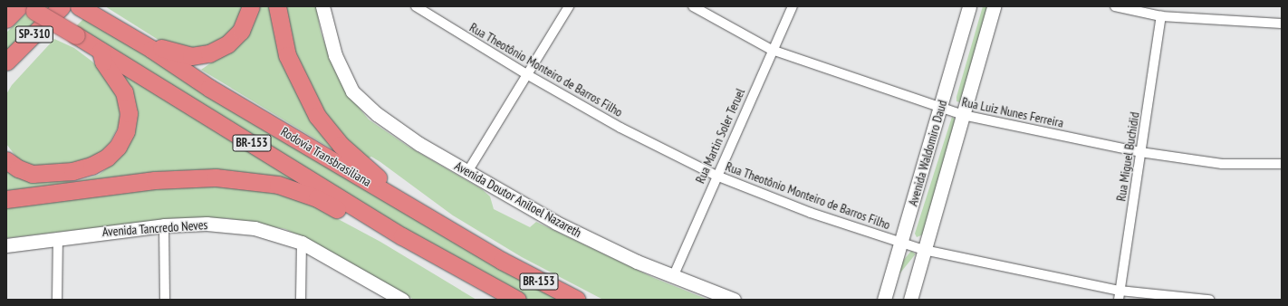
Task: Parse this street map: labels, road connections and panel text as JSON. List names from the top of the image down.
{
  "streets": {
    "highway": ["SP-310", "BR-153", "Rodovia Transbrasiliana"],
    "main road": ["Avenida Waldomiro Daud", "Avenida Doutor Aniloel Nazareth", "Avenida Tancredo Neves"],
    "street": [
      "Rua Theotônio Monteiro de Barros Filho",
      "Rua Luiz Nunes Ferreira",
      "Rua Martin Soler Teruel",
      "Rua Miguel Buchidid"
    ]
  },
  "crossings": [
    ["Rua Theotônio Monteiro de Barros Filho", "Rua Martin Soler Teruel"],
    ["Rua Theotônio Monteiro de Barros Filho", "Avenida Waldomiro Daud"],
    ["Rua Theotônio Monteiro de Barros Filho", "Rua Miguel Buchidid"],
    ["Rua Luiz Nunes Ferreira", "Rua Martin Soler Teruel"],
    ["Rua Luiz Nunes Ferreira", "Avenida Waldomiro Daud"],
    ["Rua Luiz Nunes Ferreira", "Rua Miguel Buchidid"],
    ["Rua Martin Soler Teruel", "Avenida Doutor Aniloel Nazareth"]
  ]
}
